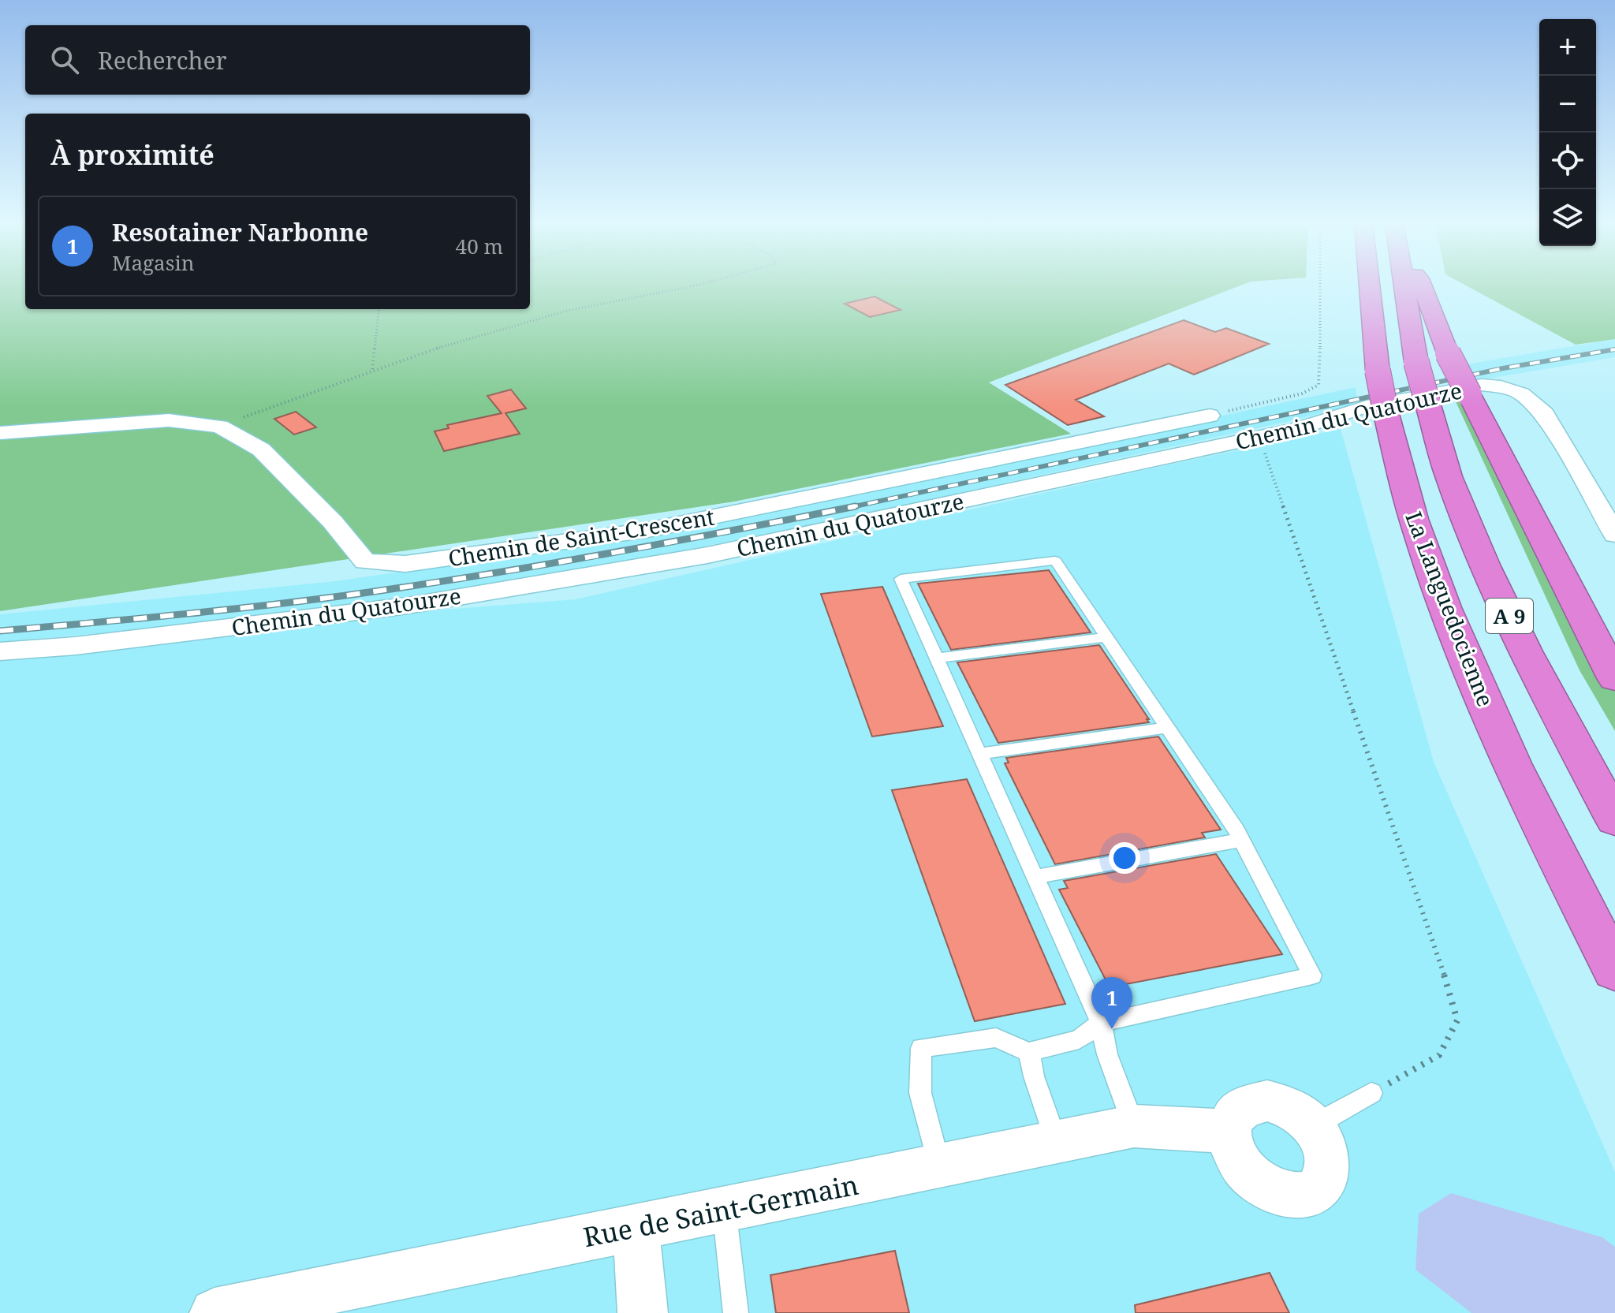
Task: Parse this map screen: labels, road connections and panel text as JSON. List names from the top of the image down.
{
  "streets": {
    "highway": ["La Languedocienne", "A 9"],
    "street": ["Chemin du Quatourze", "Chemin de Saint-Crescent", "Rue de Saint-Germain"]
  },
  "page": {
    "map_buttons": ["+", "−"],
    "search": "Rechercher",
    "heading": "À proximité",
    "list": [
      {
        "mark": "1",
        "name": "Resotainer Narbonne",
        "note": "Magasin",
        "value": "40 m"
      }
    ],
    "pins": "1"
  }
}
